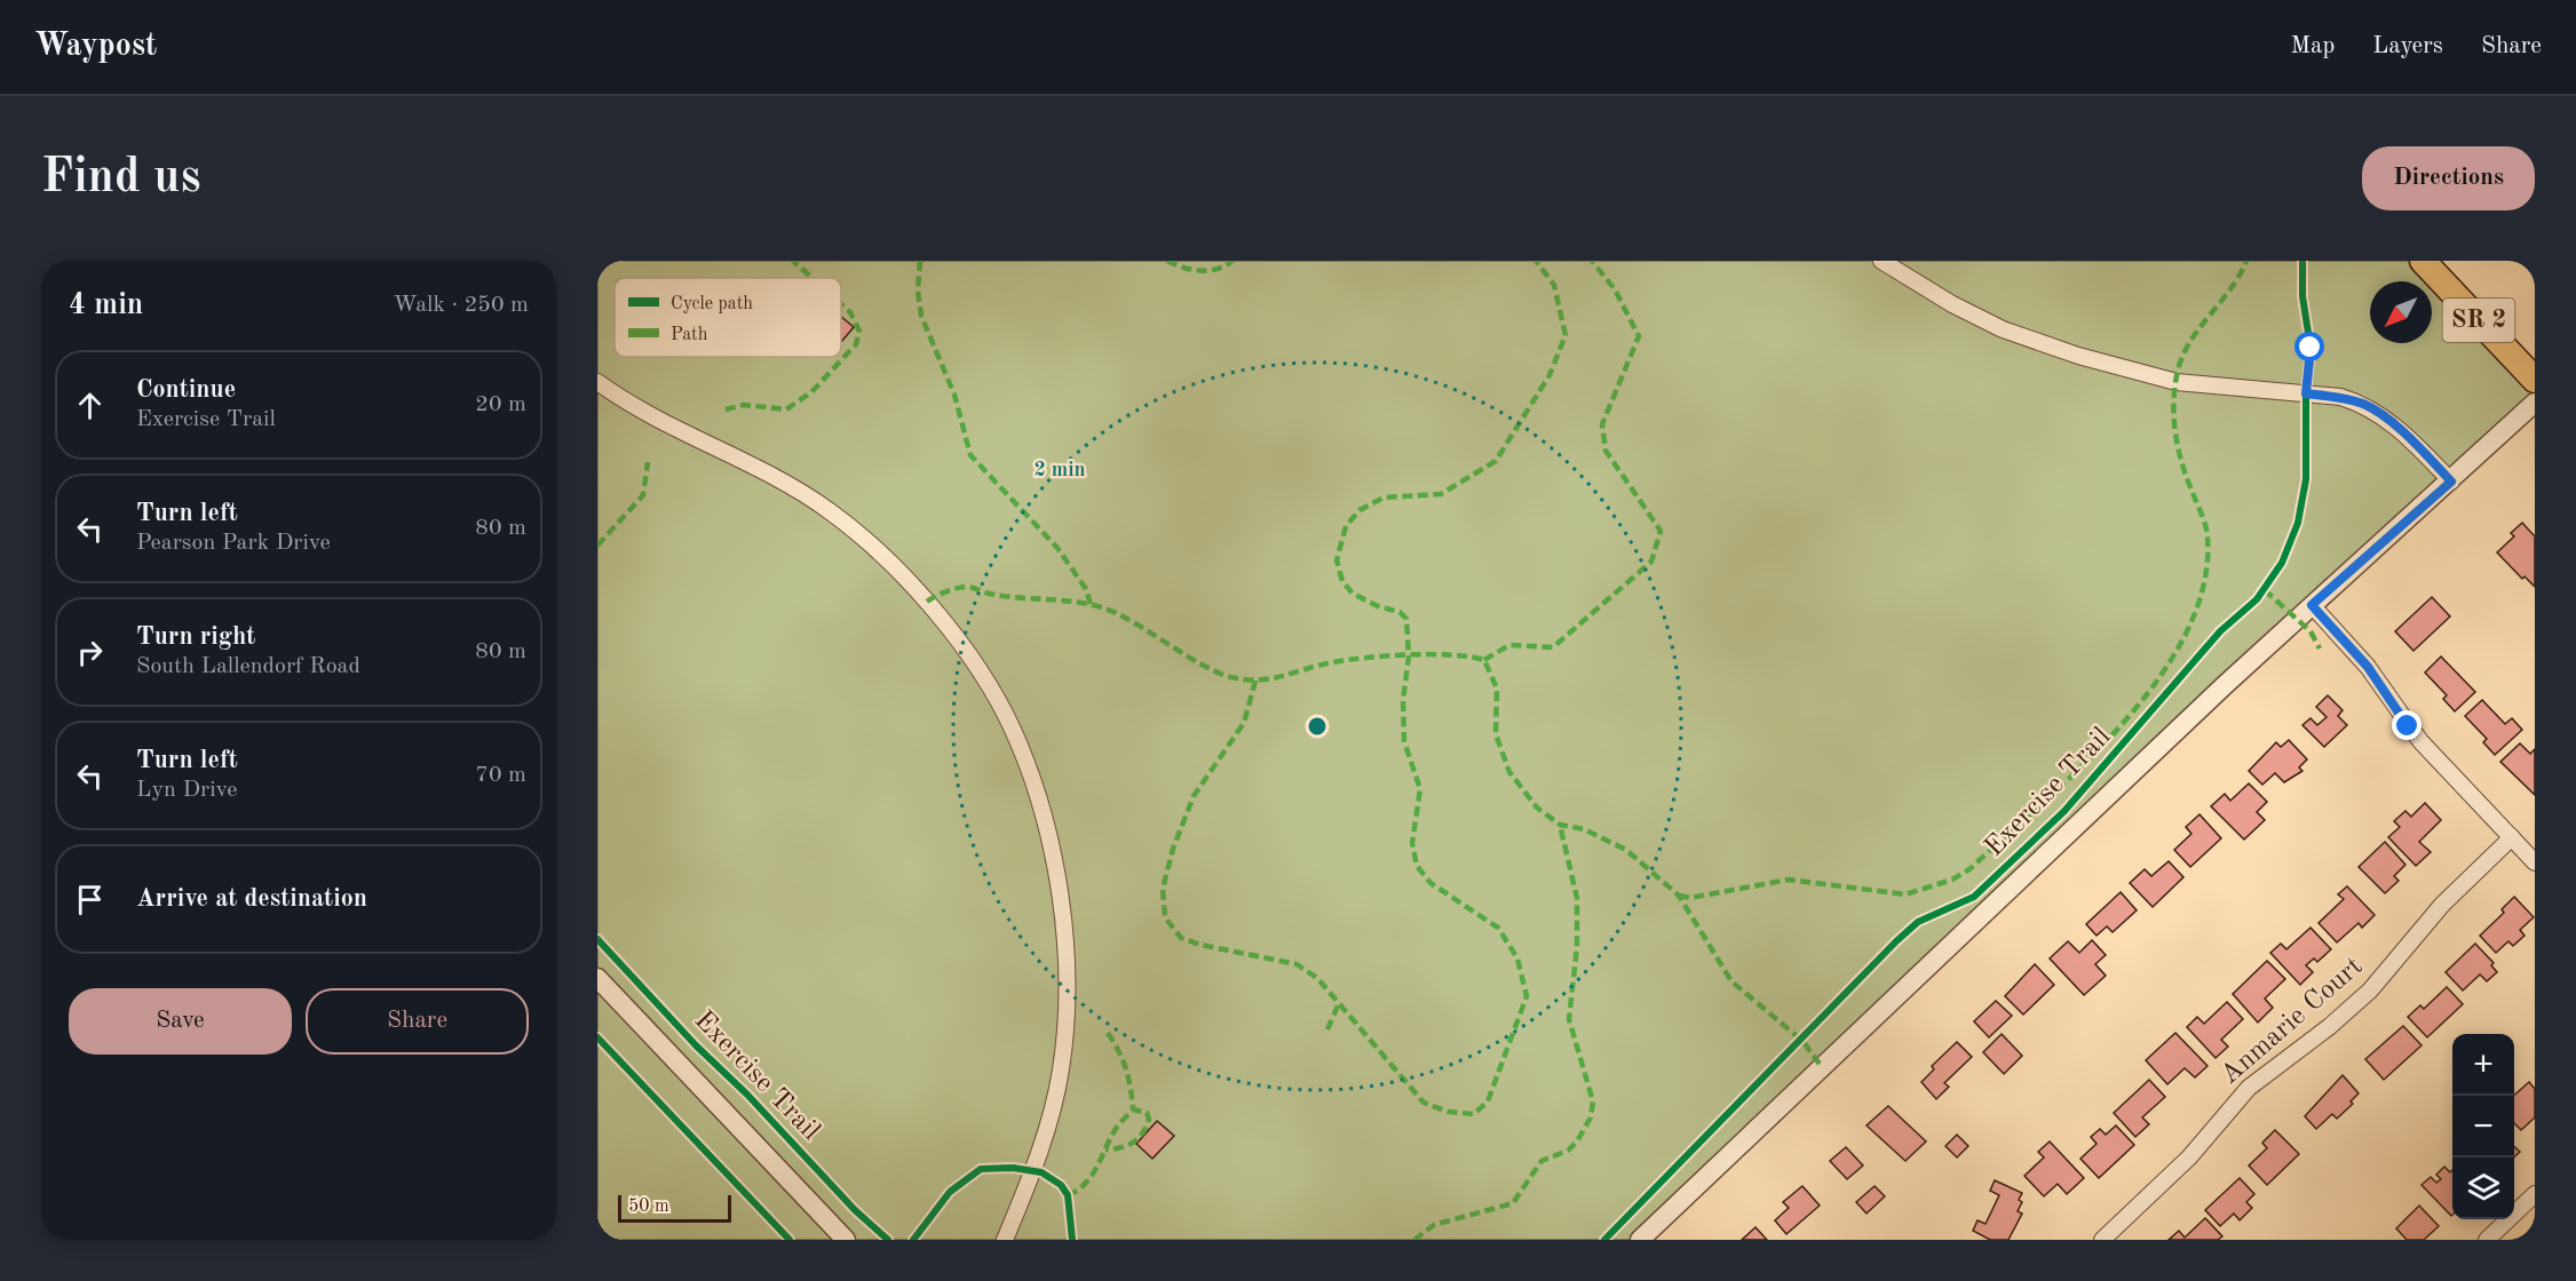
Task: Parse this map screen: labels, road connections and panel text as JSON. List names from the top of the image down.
{
  "streets": {
    "highway": ["SR 2"],
    "street": ["Anmarie Court"],
    "cycle path": ["Exercise Trail"]
  },
  "legend": ["Cycle path", "Path"],
  "scale_bar": "50 m",
  "north": "bottom left",
  "page": {
    "header": "Waypost",
    "nav": ["Map", "Layers", "Share"],
    "buttons": [
      "Directions",
      ["Save", "Share"]
    ],
    "title": "Find us",
    "heading": ["4 min", "Walk · 250 m"],
    "list": [
      ["Continue", "Exercise Trail", "20 m"],
      ["Turn left", "Pearson Park Drive", "80 m"],
      ["Turn right", "South Lallendorf Road", "80 m"],
      ["Turn left", "Lyn Drive", "70 m"],
      "Arrive at destination"
    ],
    "map_buttons": ["+", "−"],
    "scale": "50 m"
  },
  "rings": ["2 min"]
}
